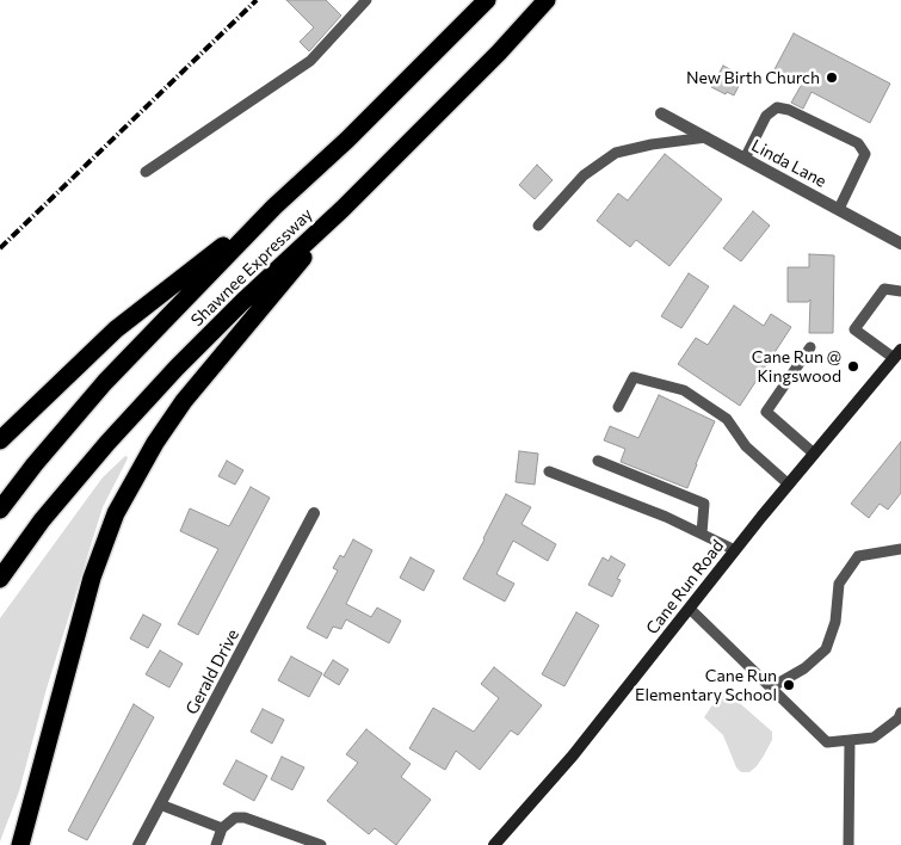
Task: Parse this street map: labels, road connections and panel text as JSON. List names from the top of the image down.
{
  "streets": {
    "highway": ["Shawnee Expressway"],
    "main road": ["Cane Run Road"],
    "street": ["Linda Lane", "Gerald Drive"]
  },
  "places": ["New Birth Church", "Cane Run @ Kingswood", "Cane Run Elementary School"]
}
